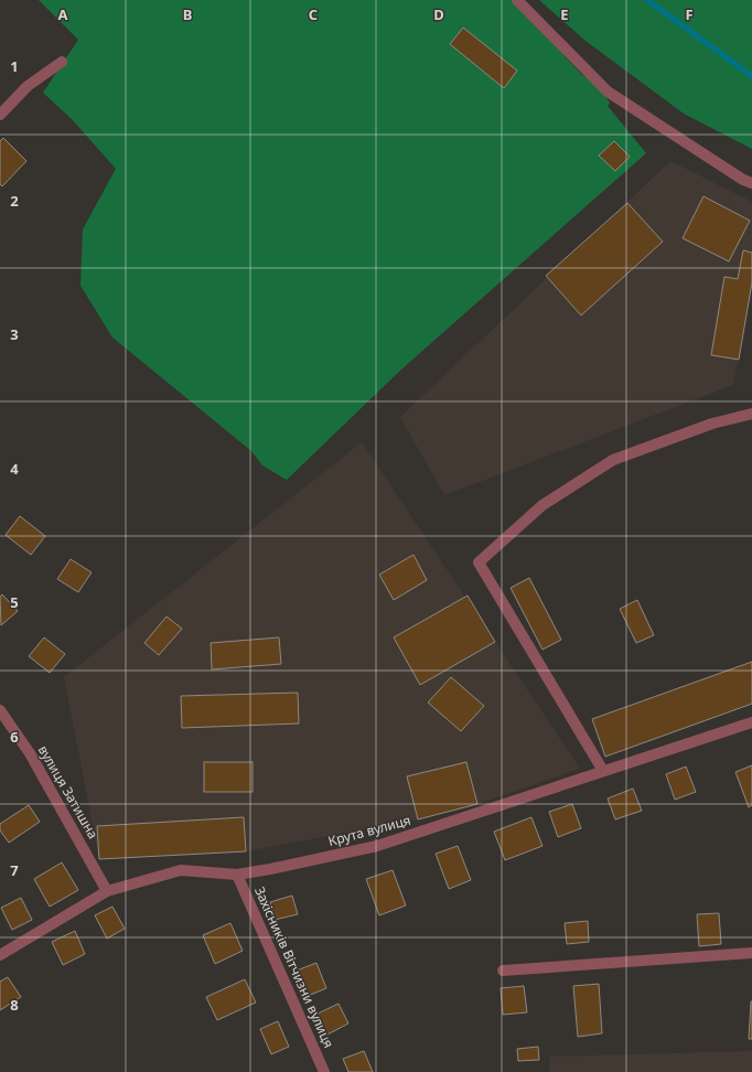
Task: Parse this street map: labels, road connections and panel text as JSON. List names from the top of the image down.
{
  "streets": {
    "street": ["вулиця Затишна", "Крута вулиця", "Захісників Вітчизни вулиця"]
  },
  "crossings": [
    ["вулиця Затишна", "Крута вулиця"],
    ["Крута вулиця", "Захісників Вітчизни вулиця"]
  ],
  "grid": {
    "columns": [
      "A",
      "B",
      "C",
      "D",
      "E",
      "F"
    ],
    "rows": [
      "1",
      "2",
      "3",
      "4",
      "5",
      "6",
      "7",
      "8"
    ]
  }
}
